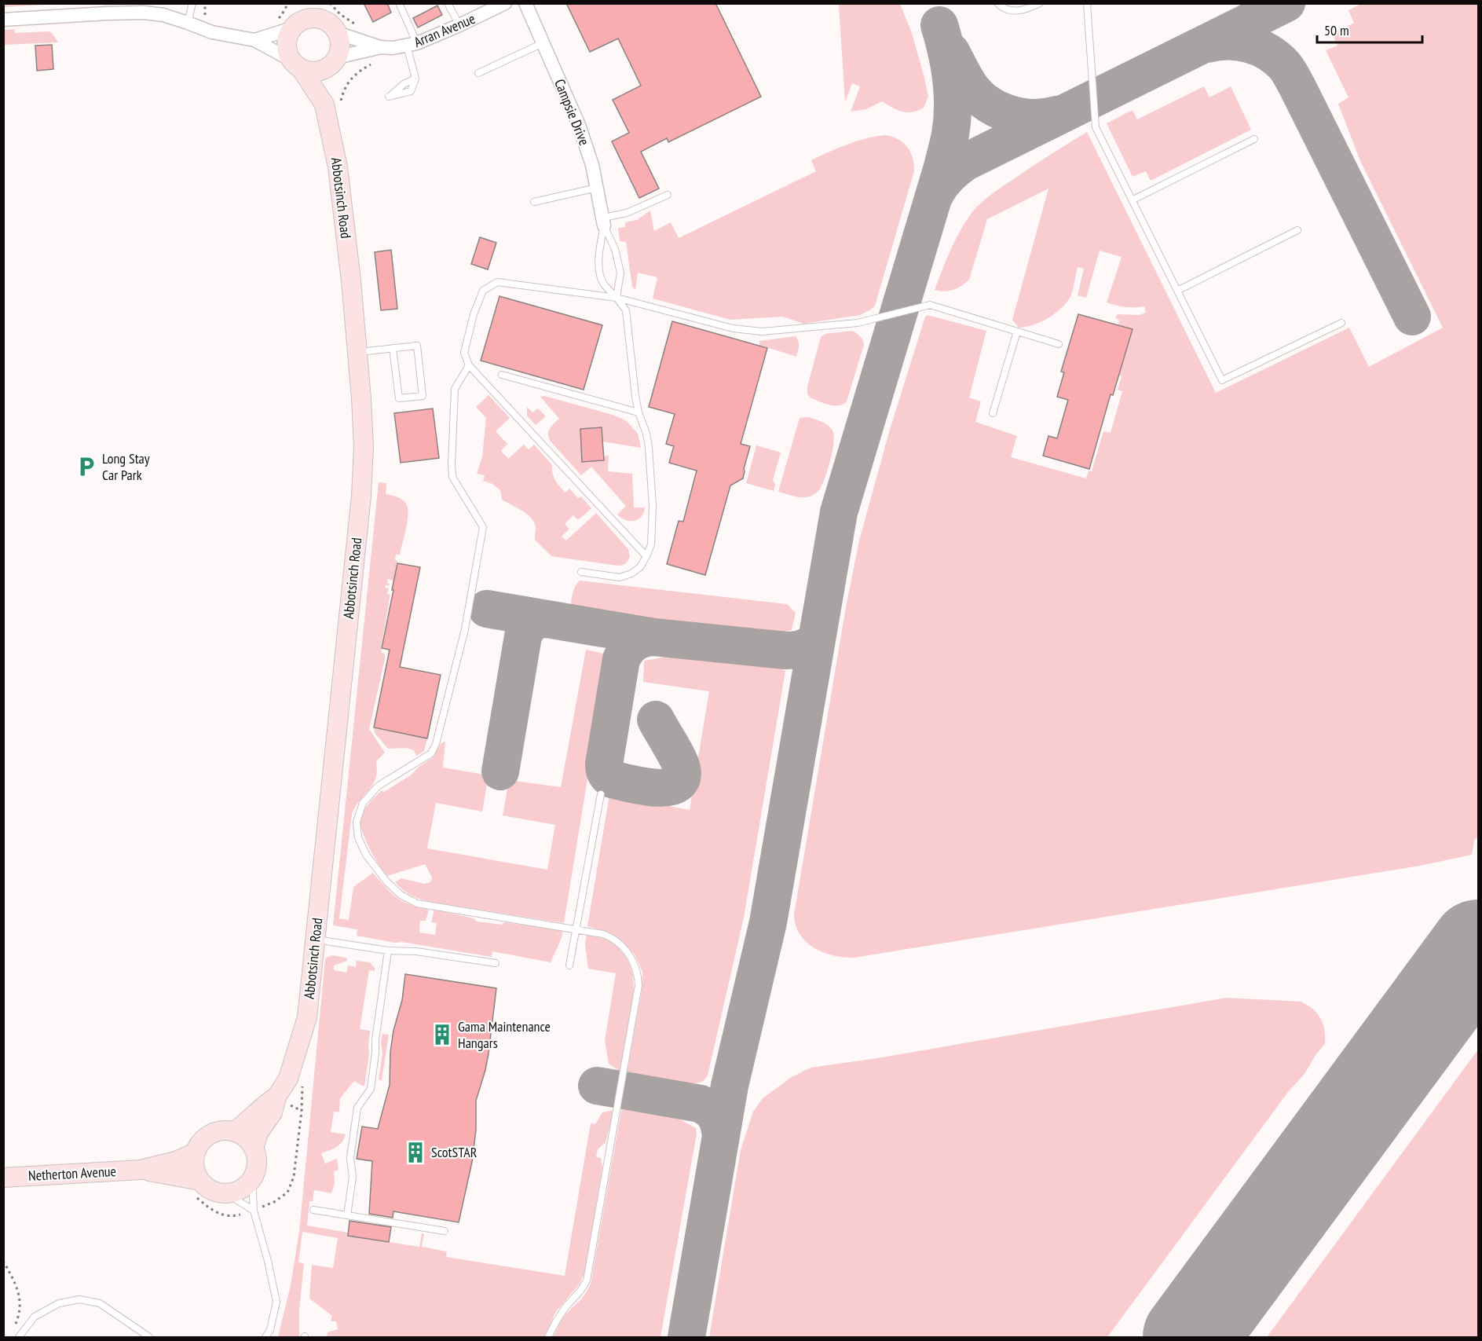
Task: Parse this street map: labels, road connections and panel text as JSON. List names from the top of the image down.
{
  "streets": {
    "street": [
      "Arran Avenue",
      "Campsie Drive",
      "Abbotsinch Road",
      "Netherton Avenue"
    ]
  },
  "crossings": [
    ["Arran Avenue", "Abbotsinch Road"]
  ],
  "places": {
    "parking": ["Long Stay Car Park"],
    "building": ["Gama Maintenance Hangars", "ScotSTAR"]
  },
  "scale_bar": "50 m"
}
